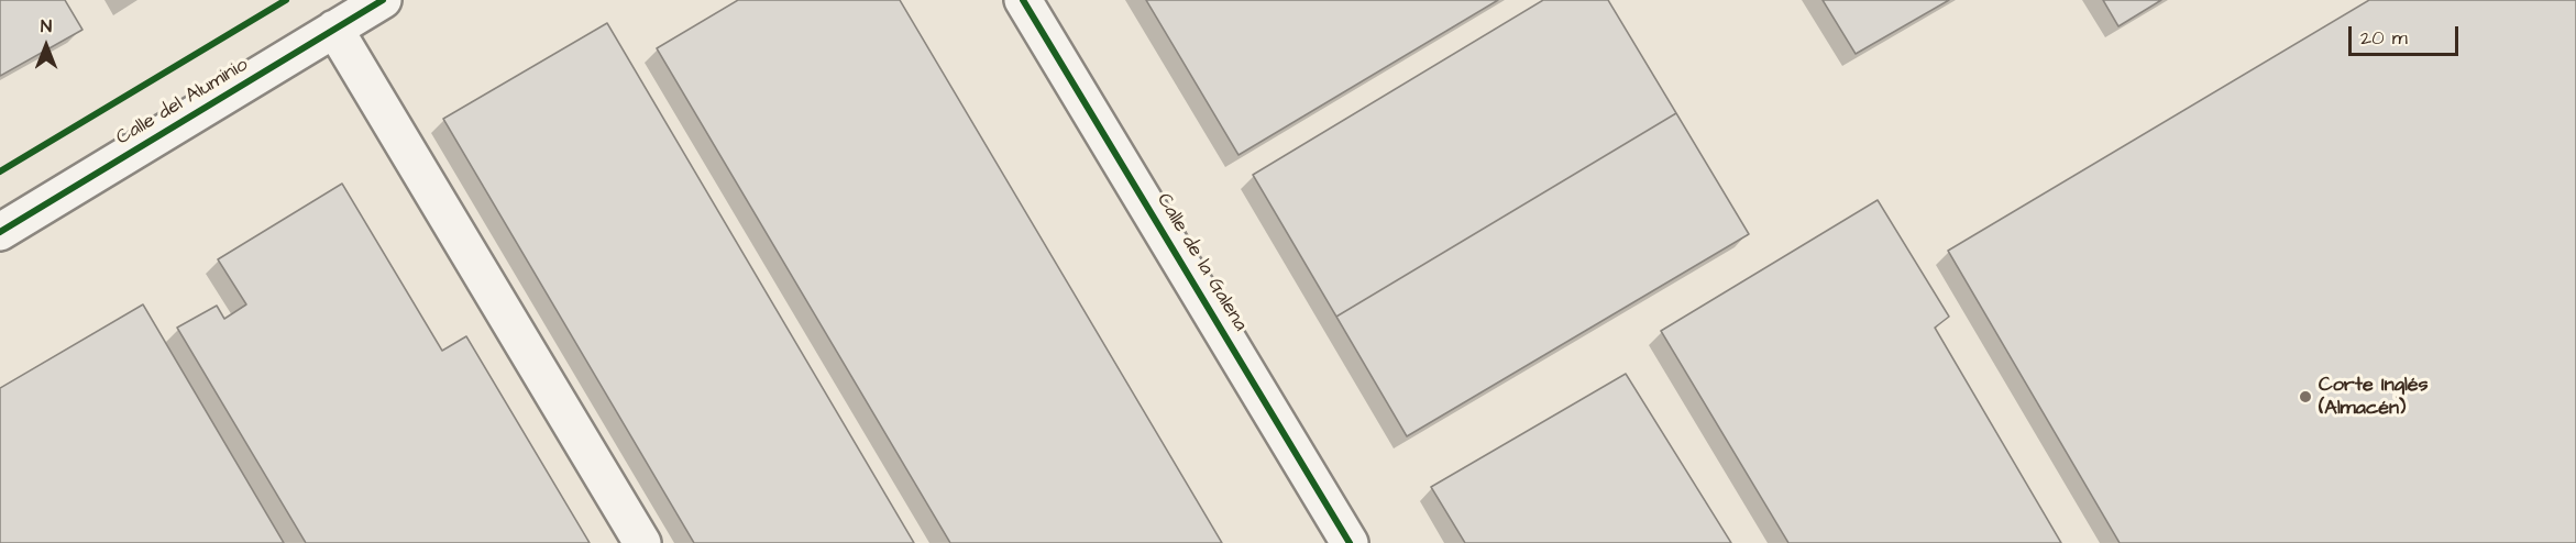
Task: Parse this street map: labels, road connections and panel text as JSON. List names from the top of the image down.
{
  "streets": {
    "street": ["Calle del Aluminio", "Calle de la Galena"]
  },
  "places": ["Corte Inglés (Almacén)"],
  "scale_bar": "20 m",
  "north": "top"
}
